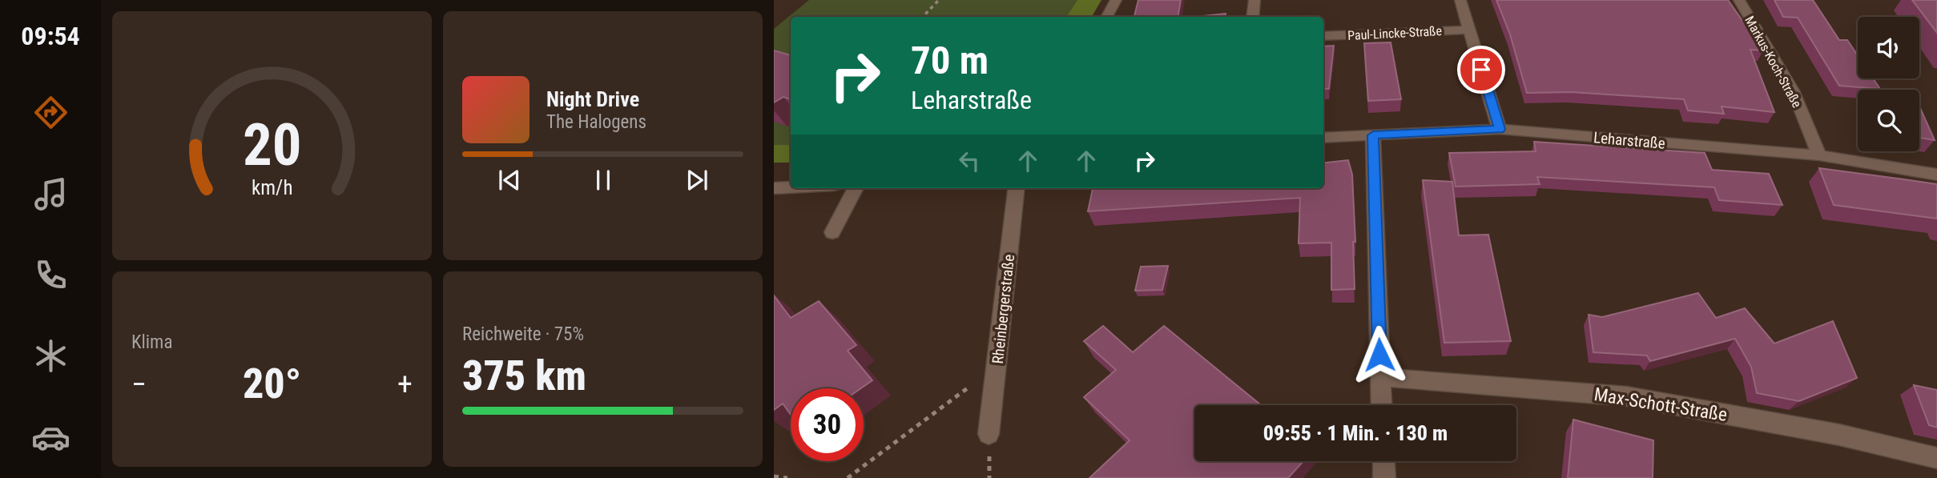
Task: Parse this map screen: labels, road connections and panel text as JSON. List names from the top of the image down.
{
  "streets": {
    "street": [
      "Paul-Lincke-Straße",
      "Markus-Koch-Straße",
      "Leharstraße",
      "Rheinbergerstraße",
      "Max-Schott-Straße"
    ]
  },
  "crossings": [
    ["Markus-Koch-Straße", "Leharstraße"]
  ],
  "page": {
    "tabs": "09:54",
    "turn": ["70 m", "Leharstraße"],
    "song": ["Night Drive", "The Halogens"],
    "tile": [
      "Klima",
      ["Reichweite · 75%", "375 km"]
    ],
    "heat": ["−", "20°", "+"],
    "limit": "30",
    "trip": "09:55 · 1 Min. · 130 m",
    "gauge": ["20", "km/h"]
  }
}
